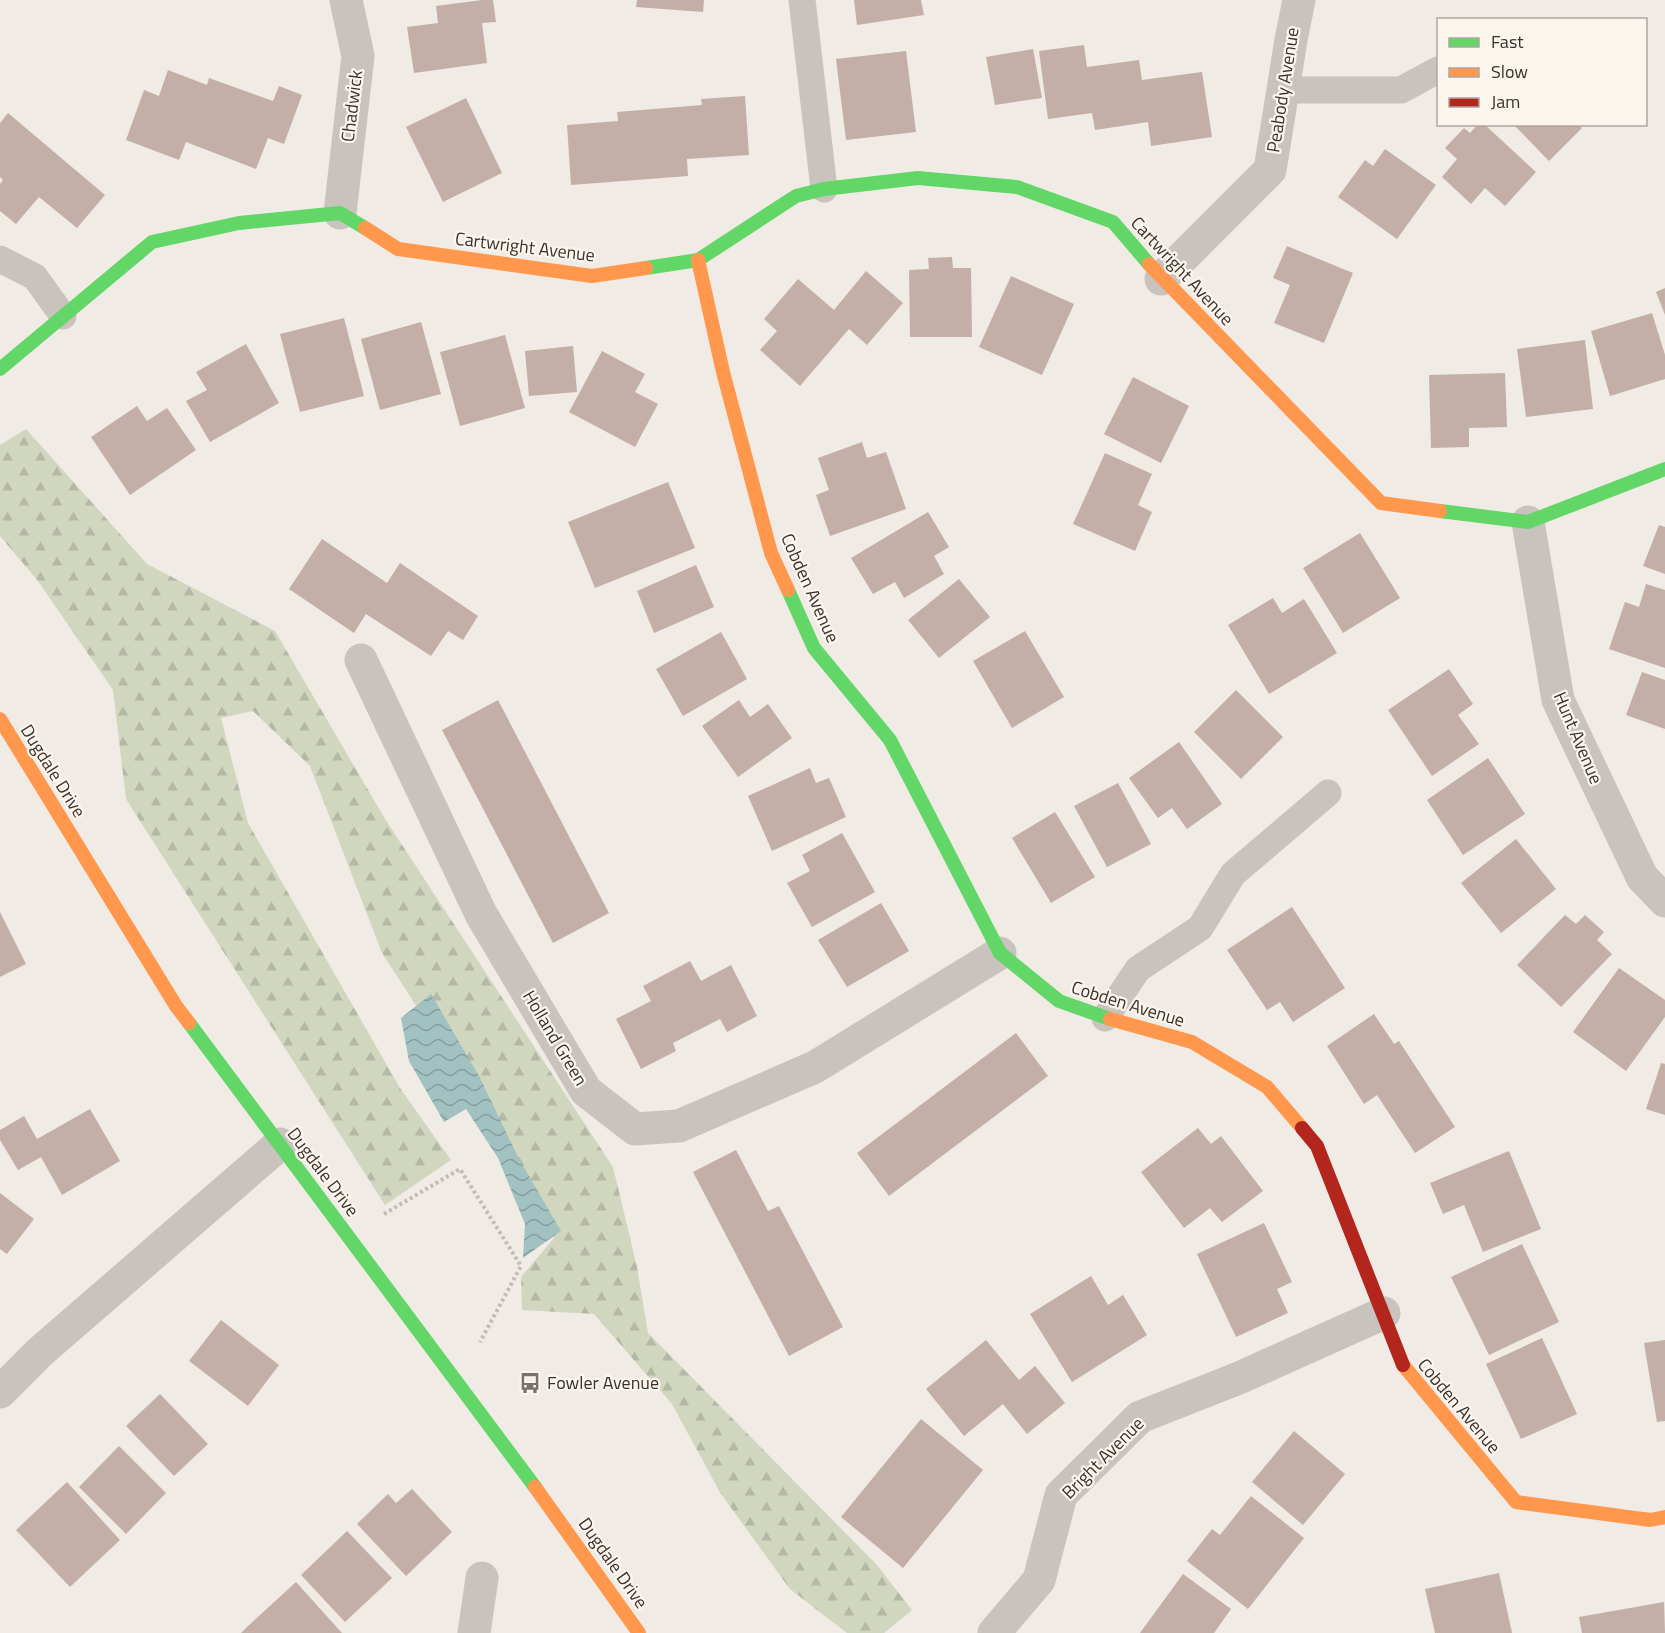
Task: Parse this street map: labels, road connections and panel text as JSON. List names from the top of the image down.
{
  "streets": {
    "street": [
      "Peabody Avenue",
      "Chadwick",
      "Cartwright Avenue",
      "Cobden Avenue",
      "Hunt Avenue",
      "Dugdale Drive",
      "Holland Green",
      "Bright Avenue"
    ]
  },
  "crossings": [
    ["Peabody Avenue", "Cartwright Avenue"],
    ["Chadwick", "Cartwright Avenue"],
    ["Cartwright Avenue", "Cobden Avenue"],
    ["Cartwright Avenue", "Hunt Avenue"],
    ["Cobden Avenue", "Holland Green"],
    ["Cobden Avenue", "Bright Avenue"]
  ],
  "places": {
    "bus stop": ["Fowler Avenue"]
  },
  "legend": ["Fast", "Slow", "Jam"]
}
